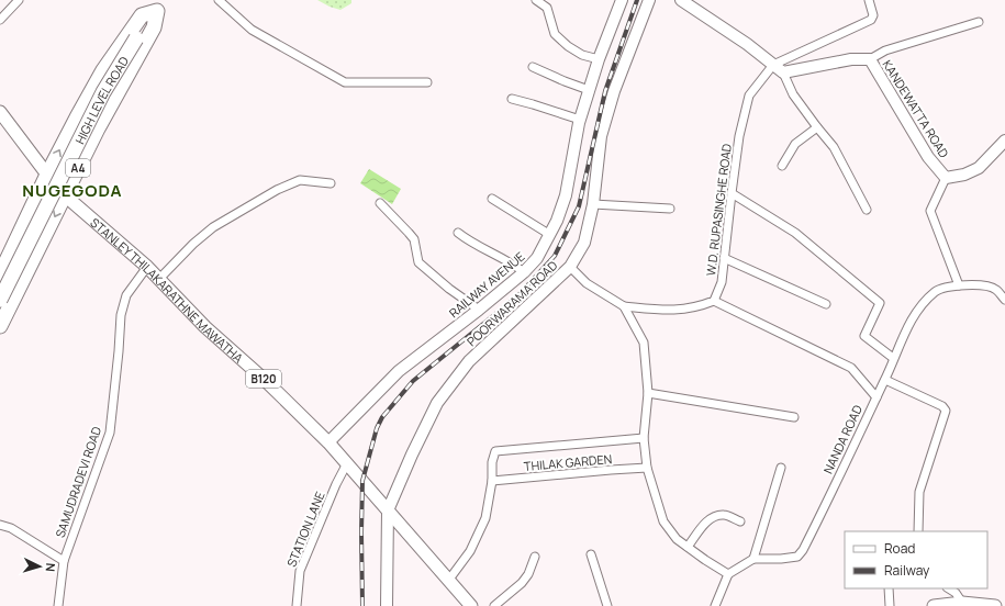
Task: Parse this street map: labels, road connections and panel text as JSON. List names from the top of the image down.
{
  "streets": {
    "highway": ["HIGH LEVEL ROAD", "A4"],
    "main road": ["STANLEY THILAKARATHNE MAWATHA", "B120"],
    "street": [
      "KANDEWATTA ROAD",
      "W.D. RUPASINGHE ROAD",
      "RAILWAY AVENUE",
      "POORWARAMA ROAD",
      "NANDA ROAD",
      "THILAK GARDEN",
      "SAMUDRADEVI ROAD",
      "STATION LANE"
    ]
  },
  "crossings": [
    ["HIGH LEVEL ROAD", "A4"],
    ["A4", "STANLEY THILAKARATHNE MAWATHA"],
    ["A4", "B120"],
    ["RAILWAY AVENUE", "STANLEY THILAKARATHNE MAWATHA"],
    ["STANLEY THILAKARATHNE MAWATHA", "POORWARAMA ROAD"],
    ["STANLEY THILAKARATHNE MAWATHA", "B120"],
    ["STANLEY THILAKARATHNE MAWATHA", "SAMUDRADEVI ROAD"],
    ["STANLEY THILAKARATHNE MAWATHA", "STATION LANE"]
  ],
  "districts": ["NUGEGODA"],
  "legend": ["Road", "Railway"],
  "north": "right"
}
